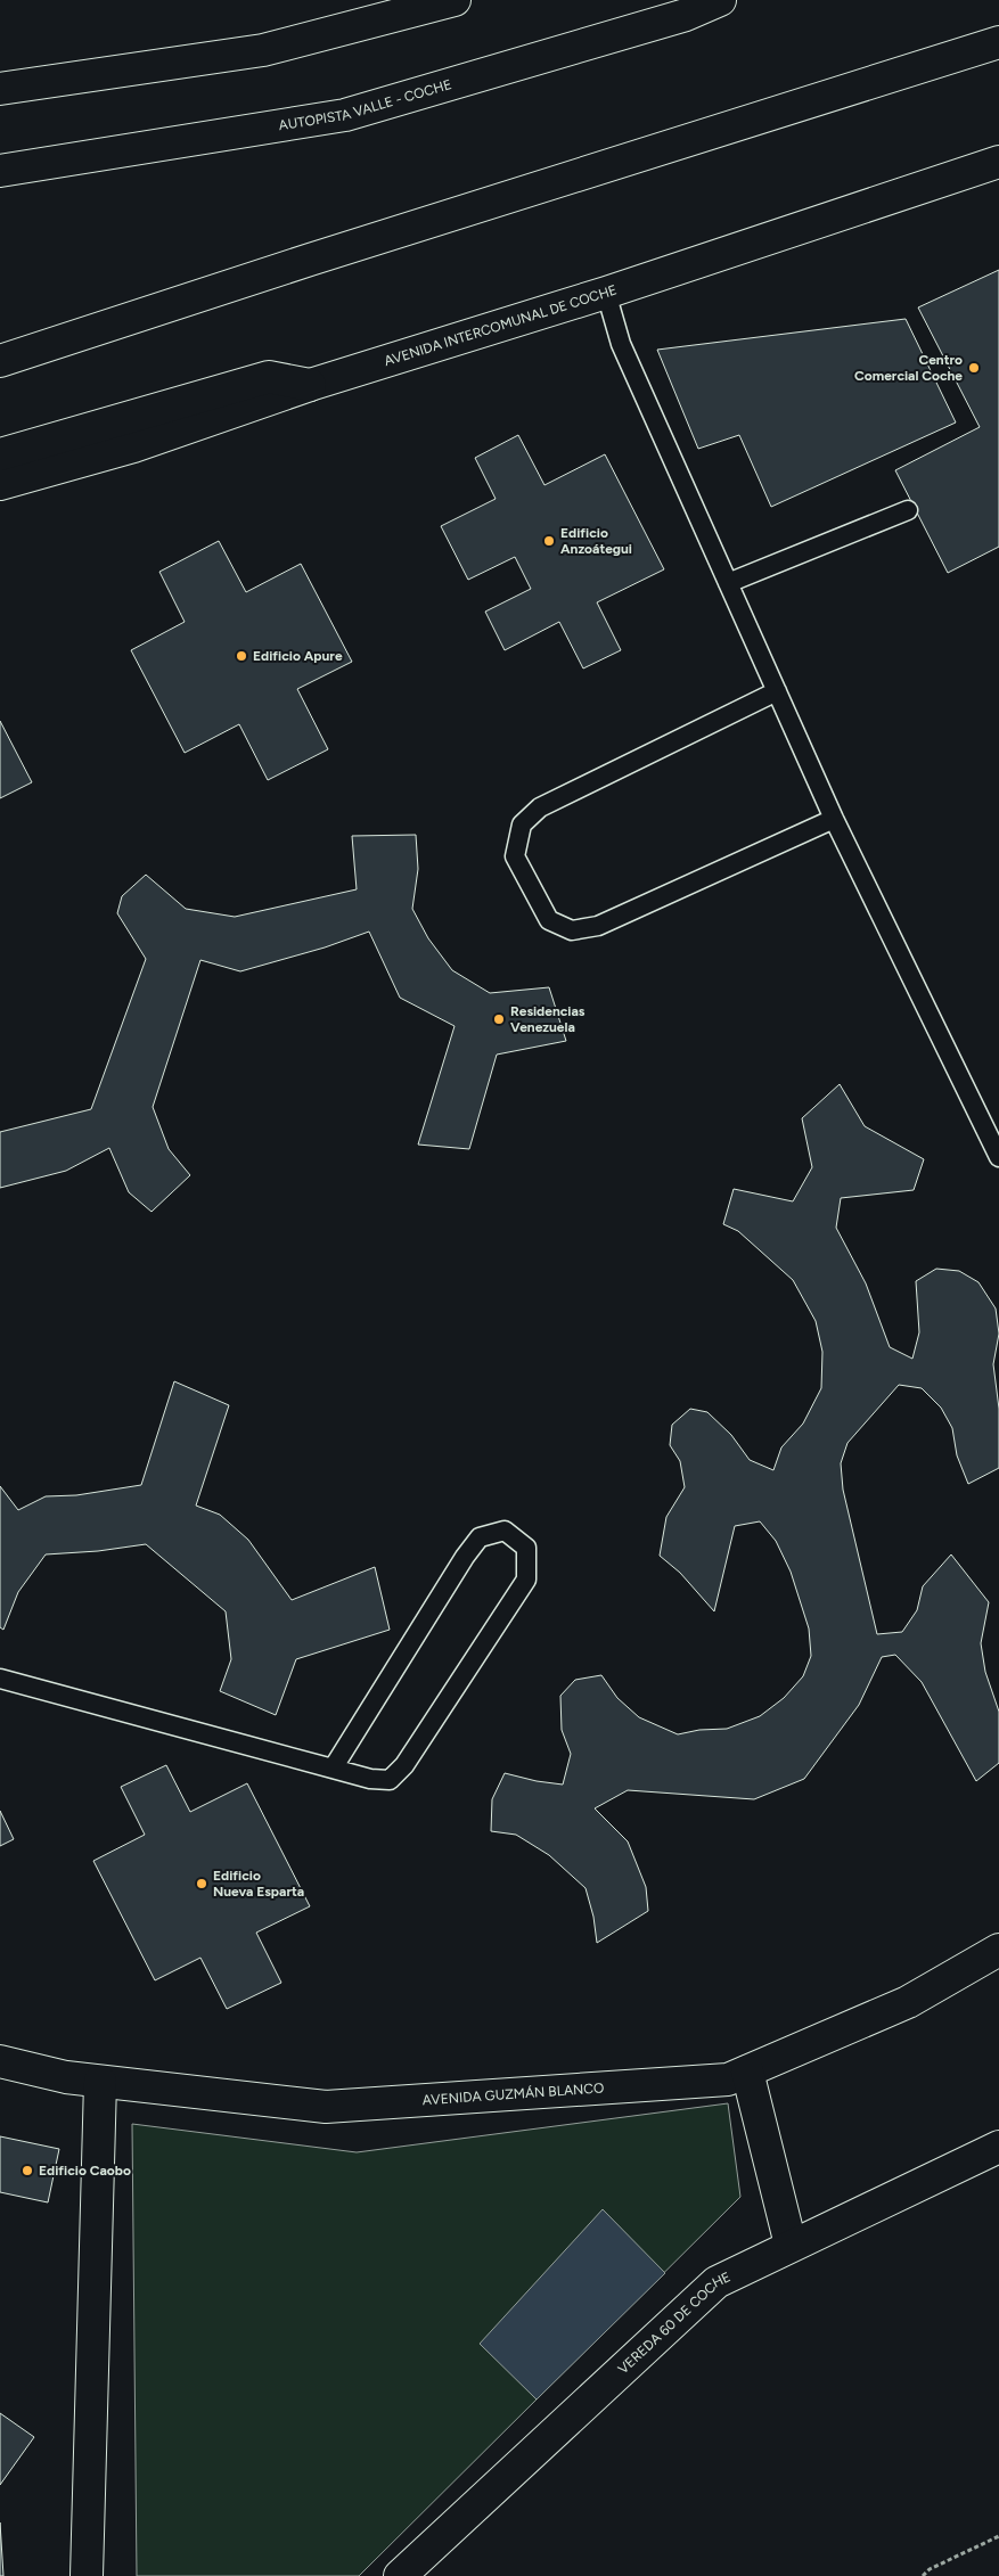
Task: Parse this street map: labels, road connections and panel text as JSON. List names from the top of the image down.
{
  "streets": {
    "main road": [
      "AUTOPISTA VALLE - COCHE",
      "AVENIDA INTERCOMUNAL DE COCHE",
      "AVENIDA GUZMÁN BLANCO",
      "VEREDA 60 DE COCHE"
    ]
  },
  "places": [
    "Centro Comercial Coche",
    "Edificio Anzoátegui",
    "Edificio Apure",
    "Residencias Venezuela",
    "Edificio Nueva Esparta",
    "Edificio Caobo"
  ]
}
